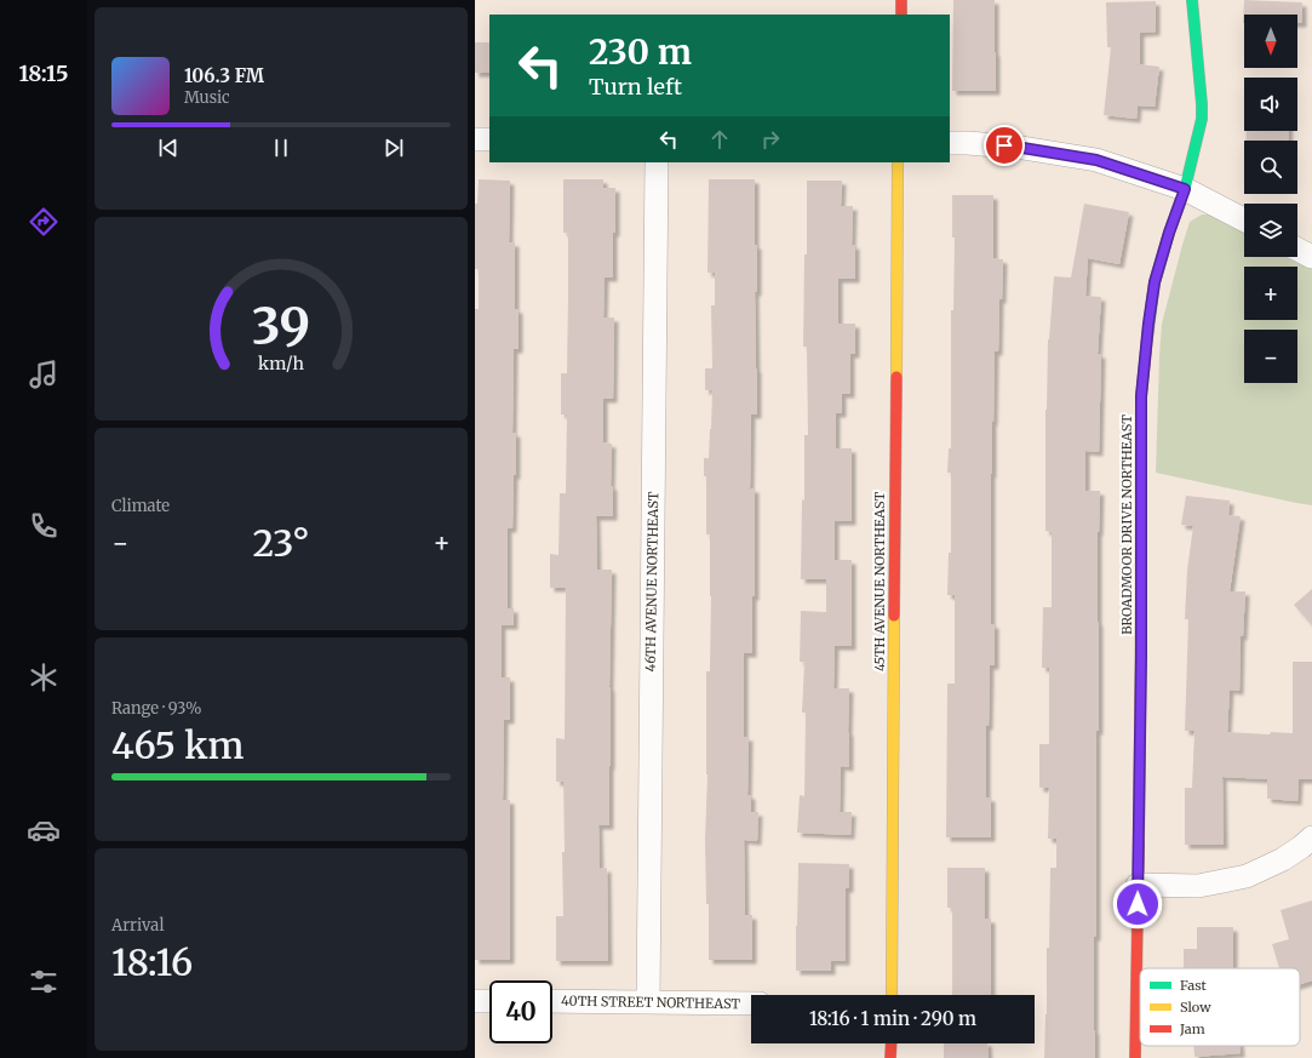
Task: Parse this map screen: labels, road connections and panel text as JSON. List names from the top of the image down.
{
  "streets": {
    "street": [
      "BROADMOOR DRIVE NORTHEAST",
      "46TH AVENUE NORTHEAST",
      "45TH AVENUE NORTHEAST",
      "40TH STREET NORTHEAST"
    ]
  },
  "crossings": [
    ["46TH AVENUE NORTHEAST", "40TH STREET NORTHEAST"]
  ],
  "legend": ["Fast", "Slow", "Jam"],
  "north": "bottom",
  "page": {
    "tabs": "18:15",
    "map_buttons": ["+", "−"],
    "turn": ["230 m", "Turn left"],
    "song": ["106.3 FM", "Music"],
    "tile": [
      "Climate",
      ["Range · 93%", "465 km"],
      ["Arrival", "18:16"]
    ],
    "heat": ["−", "23°", "+"],
    "limit": "40",
    "trip": "18:16 · 1 min · 290 m",
    "gauge": ["39", "km/h"]
  }
}
